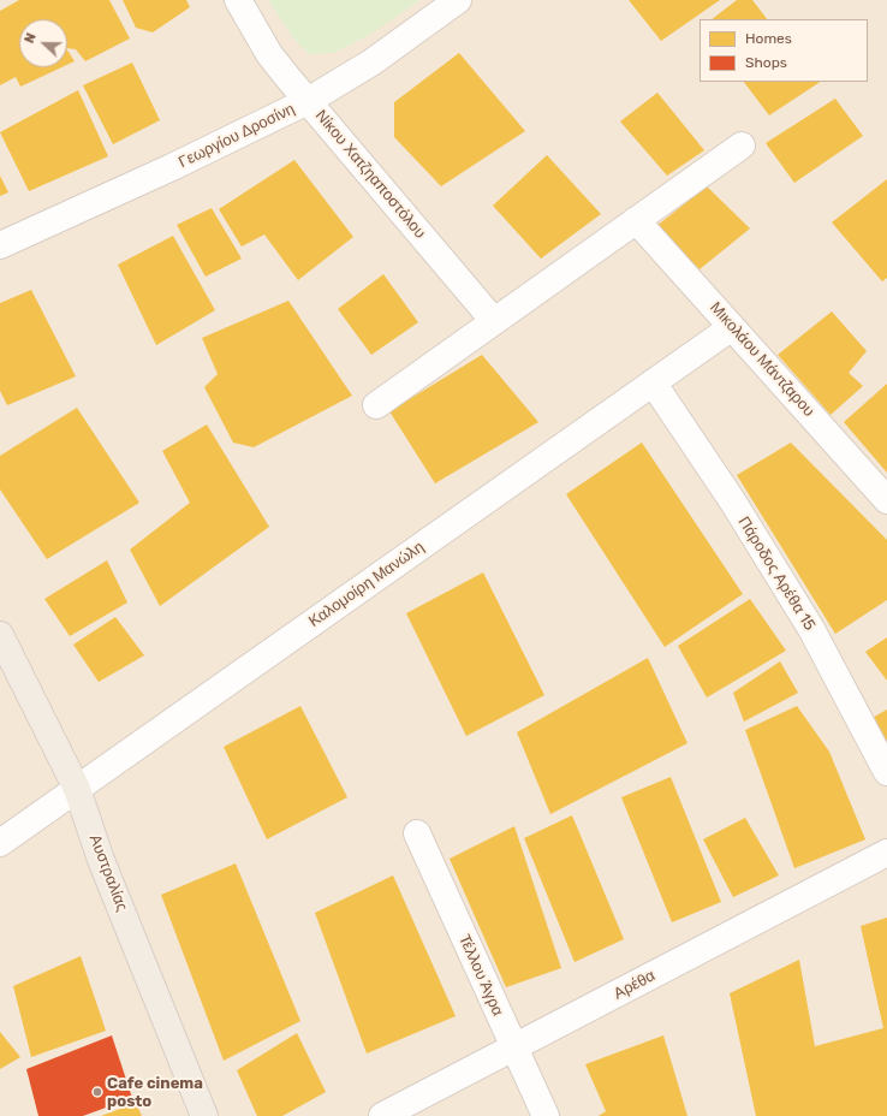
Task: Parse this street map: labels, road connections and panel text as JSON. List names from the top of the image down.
{
  "streets": {
    "main road": ["Αυστραλίας"],
    "street": [
      "Γεωργίου Δροσίνη",
      "Νίκου Χατζηαποστόλου",
      "Μικολάου Μάντζαρου",
      "Πάροδος Αρέθα 15",
      "Καλομοίρη Μανώλη",
      "Τέλλου Άγρα",
      "Αρέθα"
    ]
  },
  "crossings": [
    ["Γεωργίου Δροσίνη", "Νίκου Χατζηαποστόλου"],
    ["Μικολάου Μάντζαρου", "Καλομοίρη Μανώλη"],
    ["Πάροδος Αρέθα 15", "Καλομοίρη Μανώλη"],
    ["Καλομοίρη Μανώλη", "Αυστραλίας"],
    ["Τέλλου Άγρα", "Αρέθα"]
  ],
  "places": ["Cafe cinema posto"],
  "legend": ["Homes", "Shops"],
  "north": "left"
}
